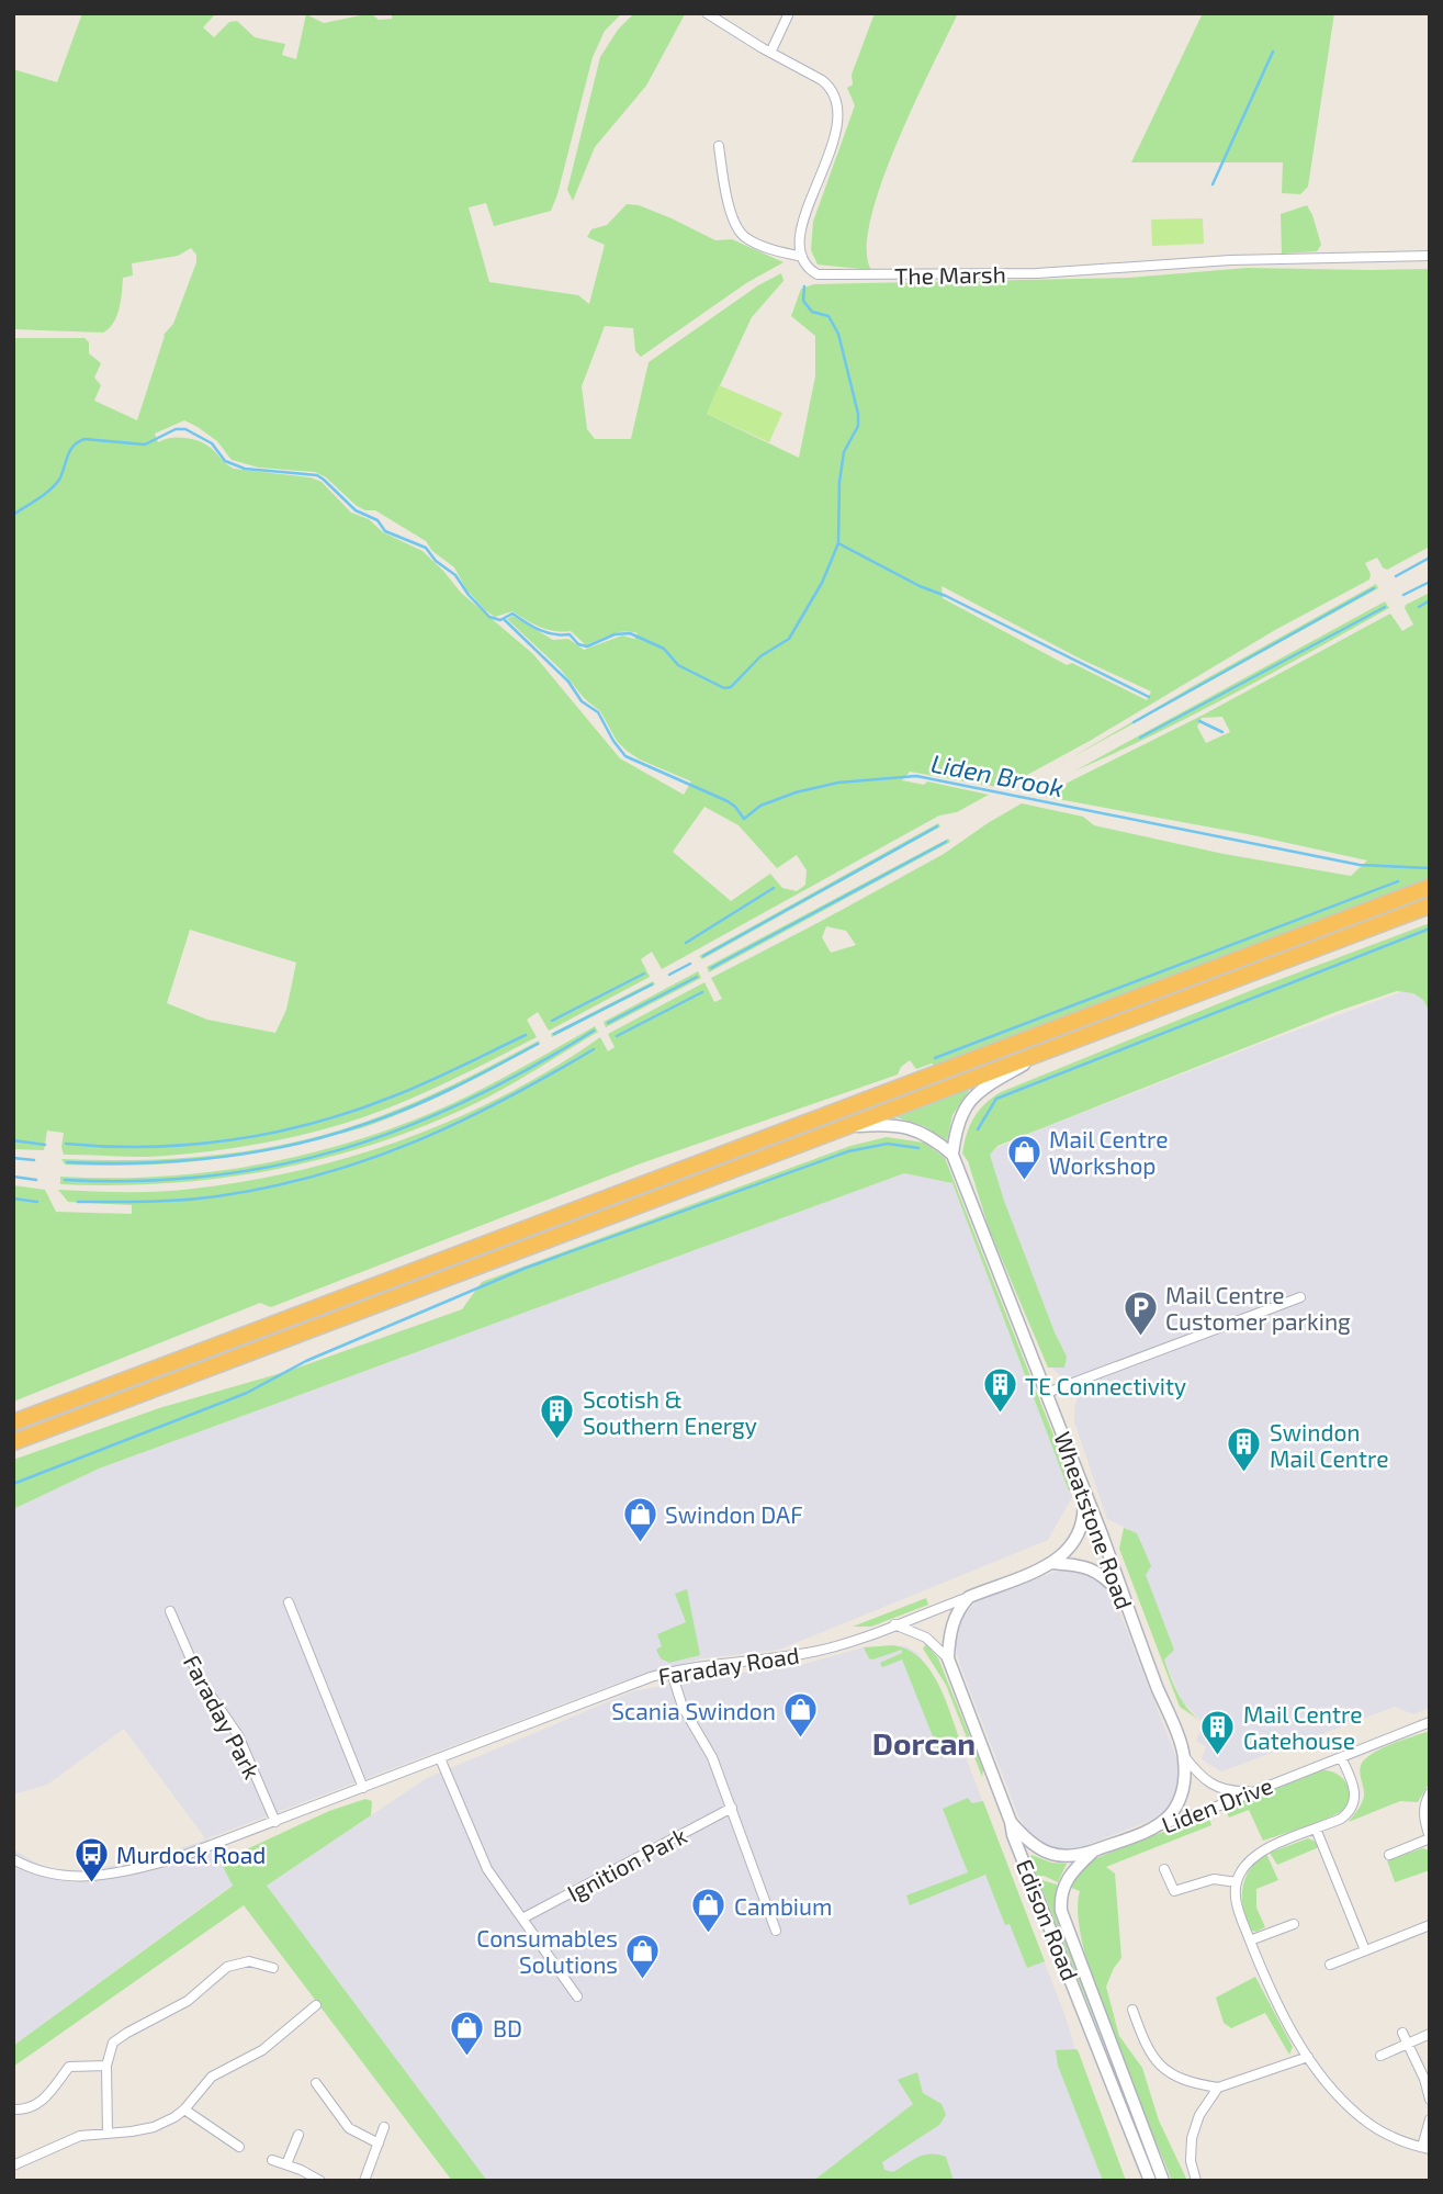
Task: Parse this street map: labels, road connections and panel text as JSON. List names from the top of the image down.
{
  "streets": {
    "main road": [
      "Wheatstone Road",
      "Faraday Road",
      "Liden Drive",
      "Edison Road"
    ],
    "street": ["The Marsh", "Faraday Park", "Ignition Park"]
  },
  "crossings": [
    ["Wheatstone Road", "Faraday Road"],
    ["Wheatstone Road", "Liden Drive"],
    ["Wheatstone Road", "Edison Road"],
    ["Faraday Road", "Faraday Park"],
    ["Faraday Road", "Liden Drive"],
    ["Faraday Road", "Edison Road"],
    ["Liden Drive", "Edison Road"]
  ],
  "districts": ["Dorcan"],
  "water": ["Liden Brook"],
  "places": {
    "shop": [
      "Mail Centre Workshop",
      "Swindon DAF",
      "Scania Swindon",
      "Cambium",
      "Consumables Solutions",
      "BD"
    ],
    "parking": ["Mail Centre Customer parking"],
    "building": [
      "TE Connectivity",
      "Scotish & Southern Energy",
      "Swindon Mail Centre",
      "Mail Centre Gatehouse"
    ],
    "bus stop": ["Murdock Road"]
  }
}
